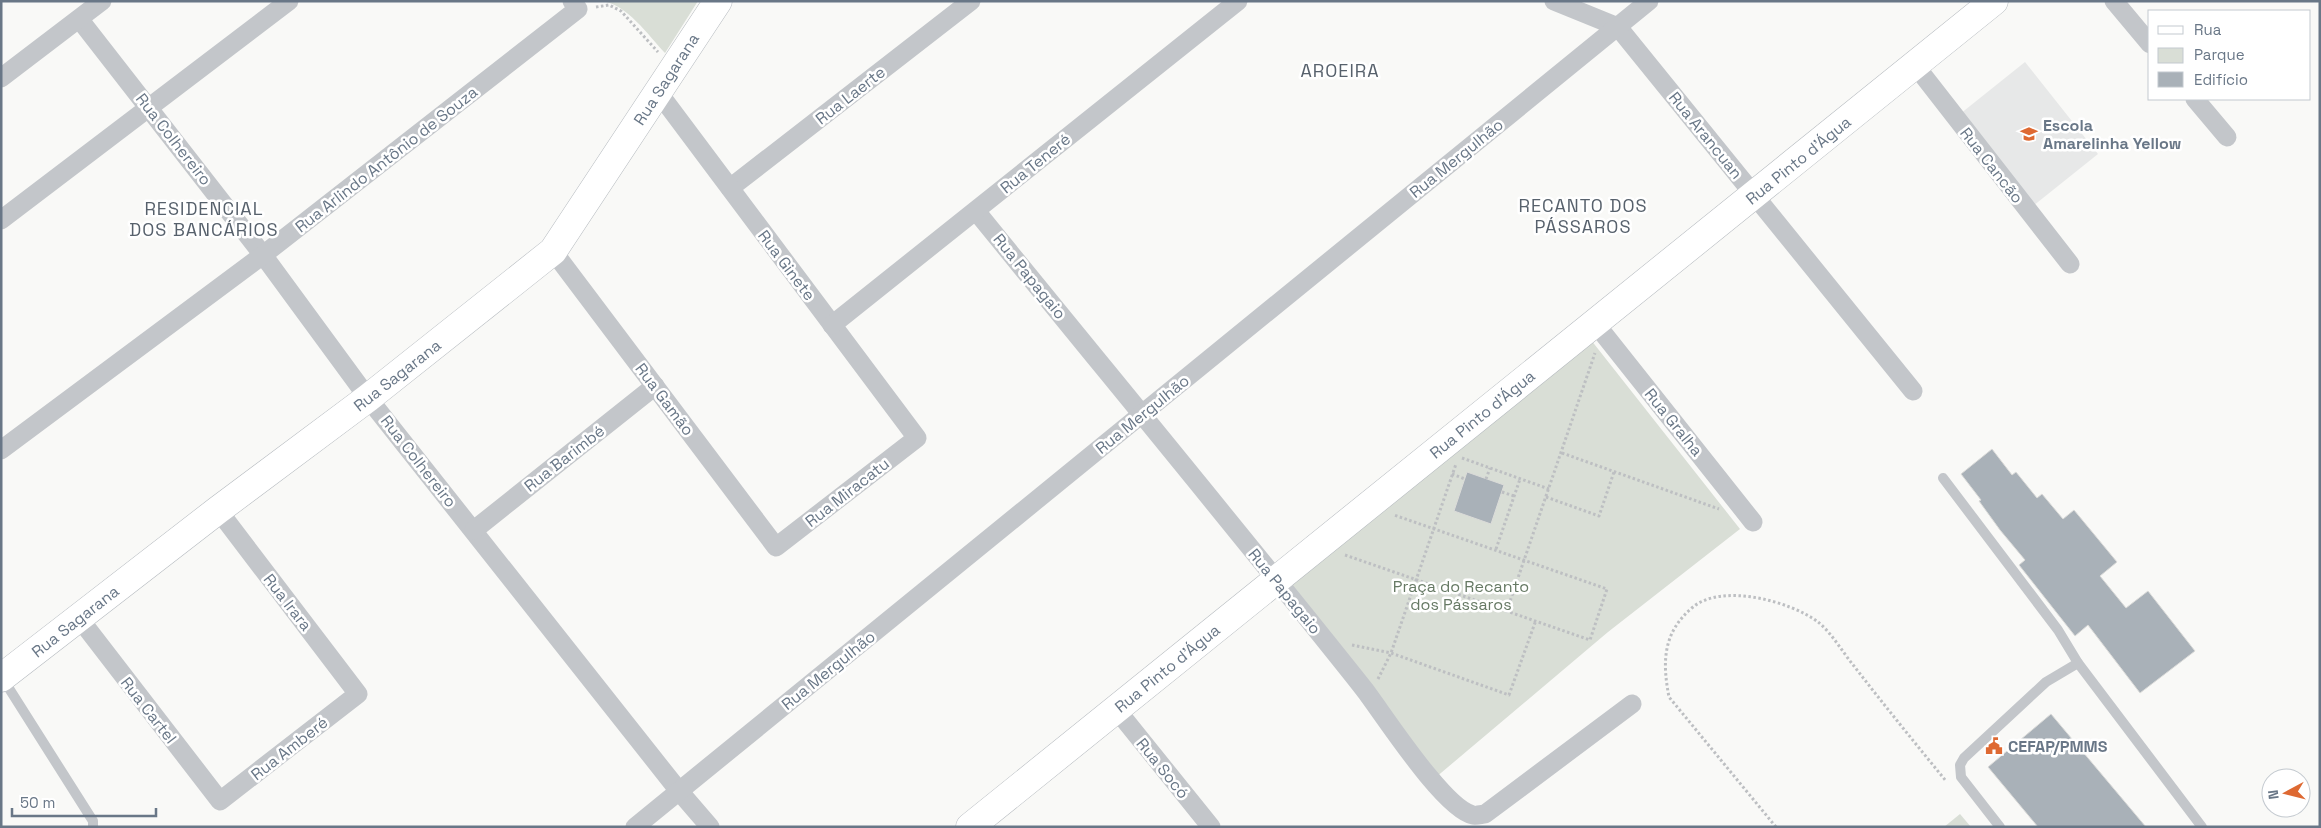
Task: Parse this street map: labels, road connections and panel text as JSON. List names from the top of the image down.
{
  "streets": {
    "street": [
      "Rua Sagarana",
      "Rua Laerte",
      "Rua Arancuan",
      "Rua Colhereiro",
      "Rua Mergulhão",
      "Rua Arlindo Antônio de Souza",
      "Rua Pinto d'Água",
      "Rua Teneré",
      "Rua Cancão",
      "Rua Ginete",
      "Rua Papagaio",
      "Rua Gamão",
      "Rua Gralha",
      "Rua Barimbé",
      "Rua Miracatu",
      "Rua Irara",
      "Rua Cartel",
      "Rua Amberé",
      "Rua Socó"
    ]
  },
  "crossings": [
    ["Rua Sagarana", "Rua Colhereiro"],
    ["Rua Sagarana", "Rua Ginete"],
    ["Rua Sagarana", "Rua Gamão"],
    ["Rua Sagarana", "Rua Irara"],
    ["Rua Sagarana", "Rua Cartel"],
    ["Rua Laerte", "Rua Ginete"],
    ["Rua Arancuan", "Rua Mergulhão"],
    ["Rua Arancuan", "Rua Pinto d'Água"],
    ["Rua Colhereiro", "Rua Mergulhão"],
    ["Rua Colhereiro", "Rua Arlindo Antônio de Souza"],
    ["Rua Colhereiro", "Rua Barimbé"],
    ["Rua Mergulhão", "Rua Papagaio"],
    ["Rua Pinto d'Água", "Rua Cancão"],
    ["Rua Pinto d'Água", "Rua Papagaio"],
    ["Rua Pinto d'Água", "Rua Gralha"],
    ["Rua Pinto d'Água", "Rua Socó"],
    ["Rua Teneré", "Rua Ginete"],
    ["Rua Teneré", "Rua Papagaio"],
    ["Rua Ginete", "Rua Miracatu"],
    ["Rua Gamão", "Rua Barimbé"],
    ["Rua Gamão", "Rua Miracatu"],
    ["Rua Irara", "Rua Amberé"],
    ["Rua Cartel", "Rua Amberé"]
  ],
  "districts": ["AROEIRA", "RECANTO DOS PÁSSAROS", "RESIDENCIAL DOS BANCÁRIOS"],
  "parks": ["Praça do Recanto dos Pássaros"],
  "places": {
    "school or university": ["Escola Amarelinha Yellow"],
    "public building": ["CEFAP/PMMS"]
  },
  "legend": ["Rua", "Parque", "Edifício"],
  "scale_bar": "50 m",
  "north": "left"
}
